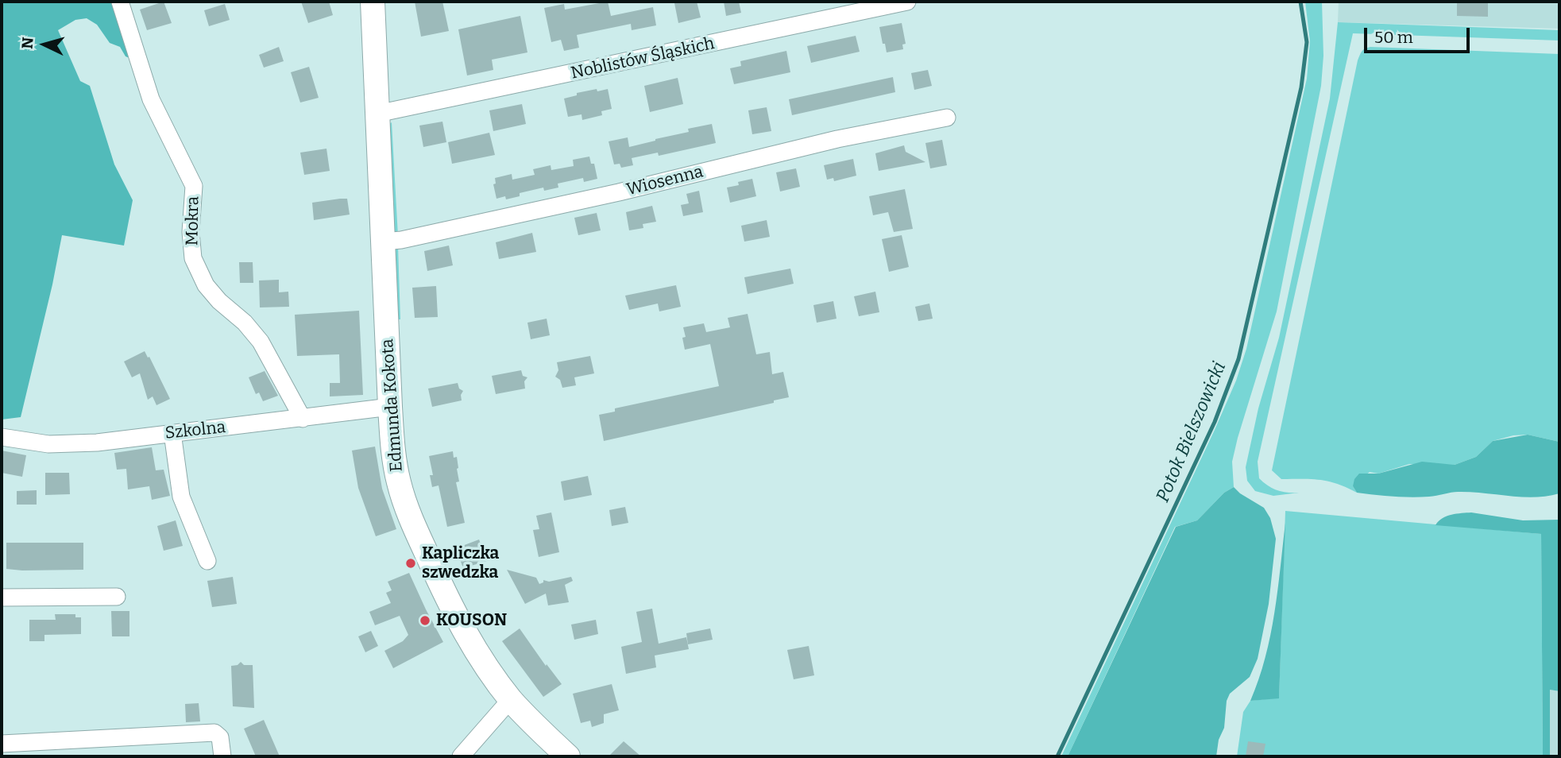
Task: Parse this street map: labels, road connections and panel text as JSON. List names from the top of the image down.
{
  "streets": {
    "street": [
      "Noblistów Śląskich",
      "Wiosenna",
      "Mokra",
      "Edmunda Kokota",
      "Szkolna"
    ]
  },
  "crossings": [
    ["Noblistów Śląskich", "Edmunda Kokota"],
    ["Wiosenna", "Edmunda Kokota"],
    ["Mokra", "Szkolna"],
    ["Edmunda Kokota", "Szkolna"]
  ],
  "water": ["Potok Bielszowicki"],
  "places": ["Kapliczka szwedzka", "KOUSON"],
  "scale_bar": "50 m",
  "north": "left"
}
